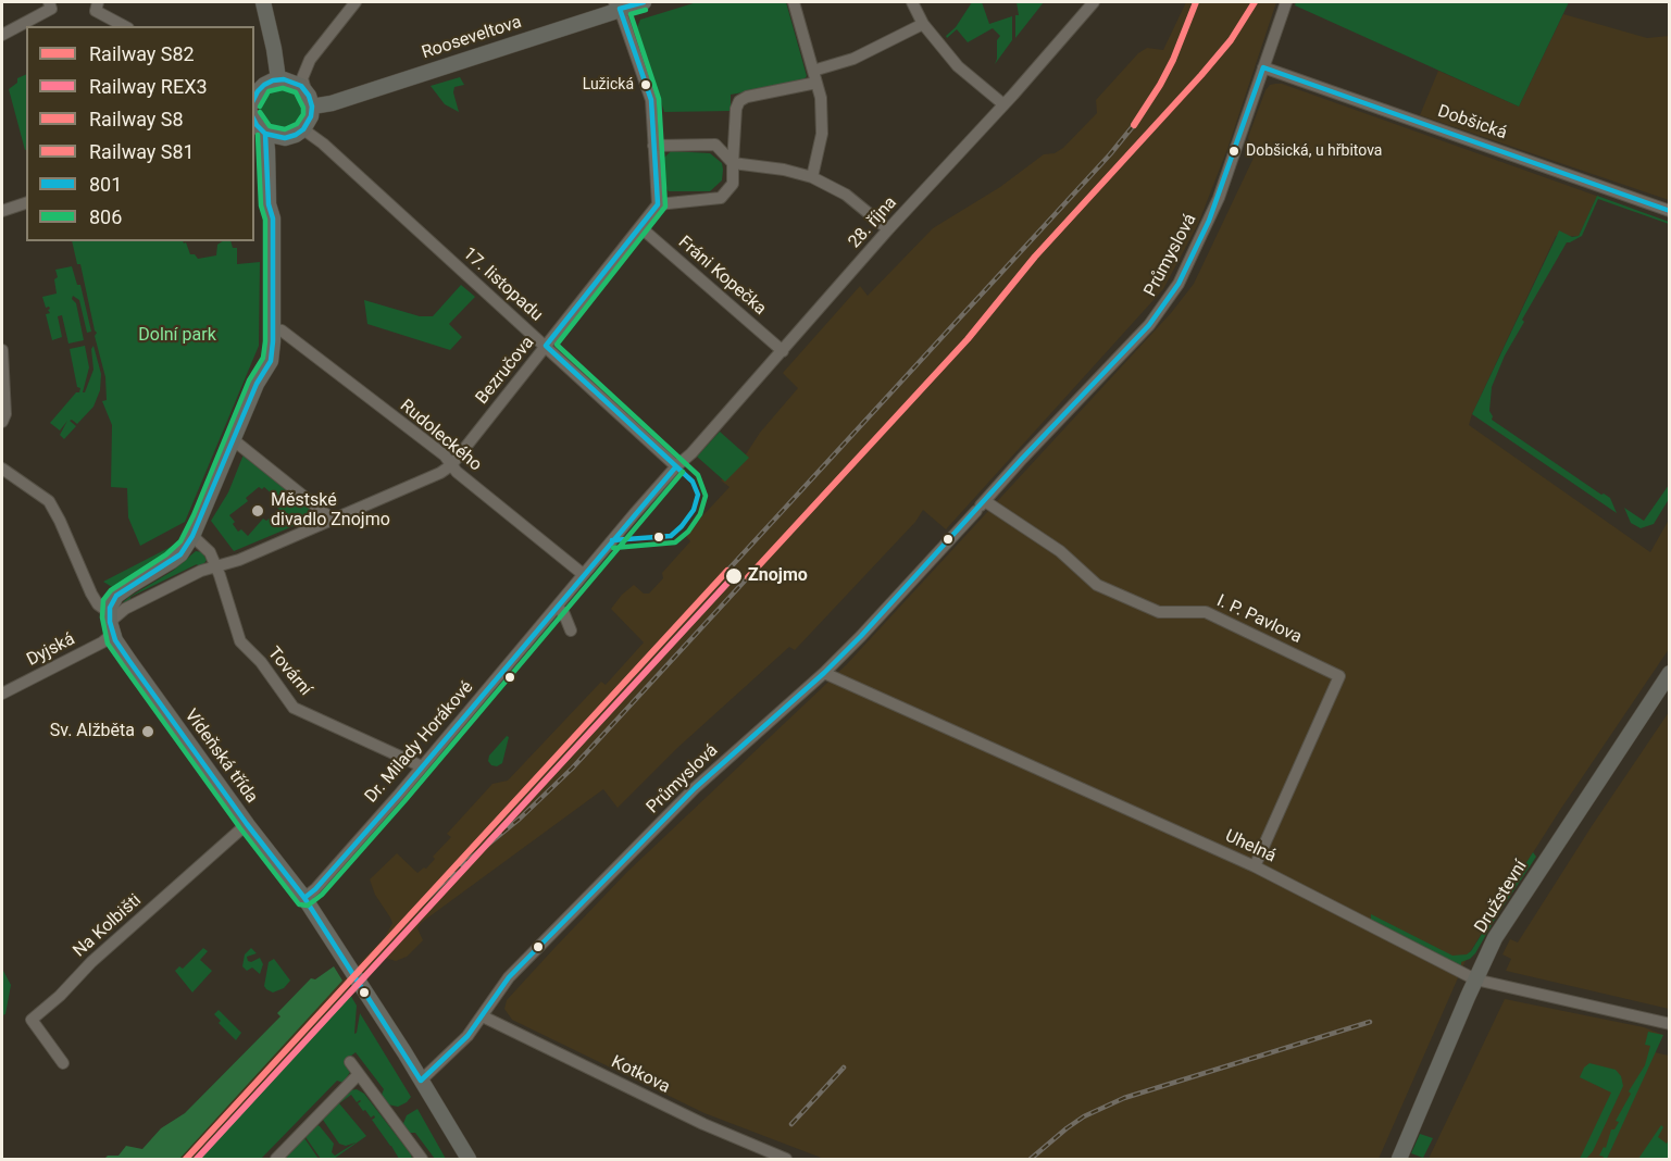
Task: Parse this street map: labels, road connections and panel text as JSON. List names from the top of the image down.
{
  "streets": {
    "main road": ["Rooseveltova", "Vídeňská třída", "Družstevní"],
    "street": [
      "Dobšická",
      "28. října",
      "Průmyslová",
      "Fráni Kopečka",
      "17. listopadu",
      "Bezručova",
      "Rudoleckého",
      "I. P. Pavlova",
      "Dyjská",
      "Tovární",
      "Dr. Milady Horákové",
      "Uhelná",
      "Na Kolbišti",
      "Kotkova"
    ]
  },
  "crossings": [
    ["Dobšická", "Průmyslová"],
    ["28. října", "Fráni Kopečka"],
    ["28. října", "17. listopadu"],
    ["28. října", "Dr. Milady Horákové"],
    ["Průmyslová", "I. P. Pavlova"],
    ["Průmyslová", "Vídeňská třída"],
    ["Průmyslová", "Uhelná"],
    ["Průmyslová", "Kotkova"],
    ["Fráni Kopečka", "Bezručova"],
    ["17. listopadu", "Bezručova"],
    ["17. listopadu", "Dr. Milady Horákové"],
    ["Bezručova", "Rudoleckého"],
    ["Bezručova", "Dyjská"],
    ["Rudoleckého", "Dyjská"],
    ["Rudoleckého", "Dr. Milady Horákové"],
    ["I. P. Pavlova", "Uhelná"],
    ["Dyjská", "Tovární"],
    ["Dyjská", "Vídeňská třída"],
    ["Tovární", "Dr. Milady Horákové"],
    ["Dr. Milady Horákové", "Vídeňská třída"],
    ["Vídeňská třída", "Na Kolbišti"],
    ["Uhelná", "Družstevní"]
  ],
  "parks": ["Dolní park"],
  "places": [
    "Lužická",
    "Dobšická, u hřbitova",
    "Městské divadlo Znojmo",
    "Znojmo",
    "Sv. Alžběta"
  ],
  "lines": [
    "rail line S8",
    "rail line S81",
    "transit line 801",
    "transit line 806",
    "rail line S82",
    "rail line REX3"
  ],
  "legend": [
    "Railway S82",
    "Railway REX3",
    "Railway S8",
    "Railway S81",
    "801",
    "806"
  ]
}
